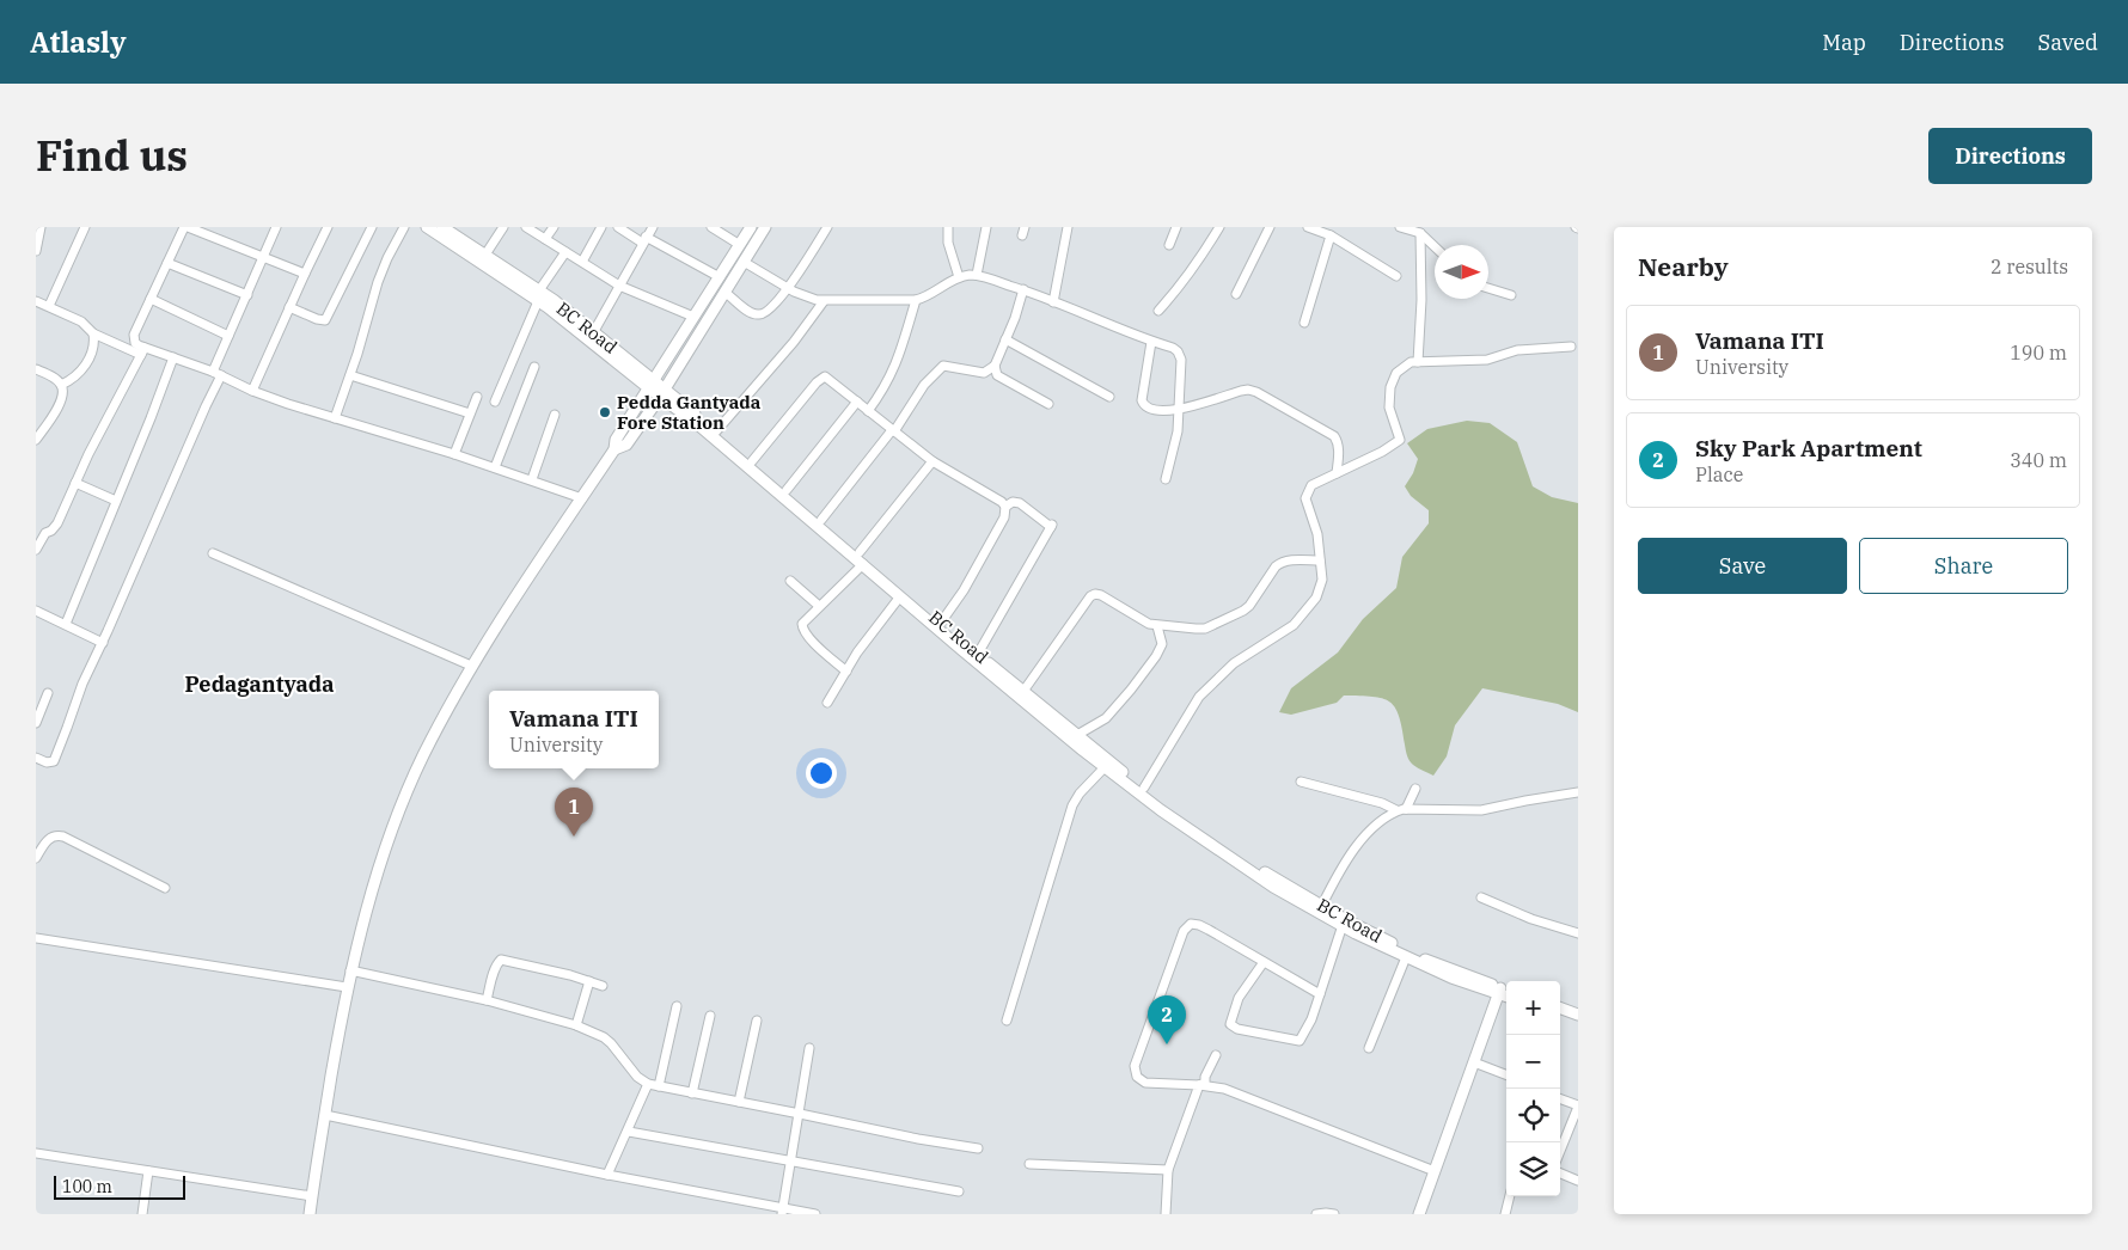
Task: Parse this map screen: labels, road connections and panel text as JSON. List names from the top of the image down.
{
  "streets": {
    "street": ["BC Road"]
  },
  "districts": ["Pedagantyada"],
  "places": ["Pedda Gantyada Fore Station"],
  "scale_bar": "100 m",
  "north": "right",
  "page": {
    "header": "Atlasly",
    "nav": ["Map", "Directions", "Saved"],
    "title": "Find us",
    "buttons": [
      "Directions",
      ["Save", "Share"]
    ],
    "heading": ["Nearby", "2 results"],
    "list": [
      {
        "mark": "1",
        "name": "Vamana ITI",
        "note": "University",
        "value": "190 m"
      },
      {
        "mark": "2",
        "name": "Sky Park Apartment",
        "note": "Place",
        "value": "340 m"
      }
    ],
    "popup": ["Vamana ITI", "University"],
    "pins": ["1", "2"],
    "map_buttons": ["+", "−"],
    "scale": "100 m"
  }
}
